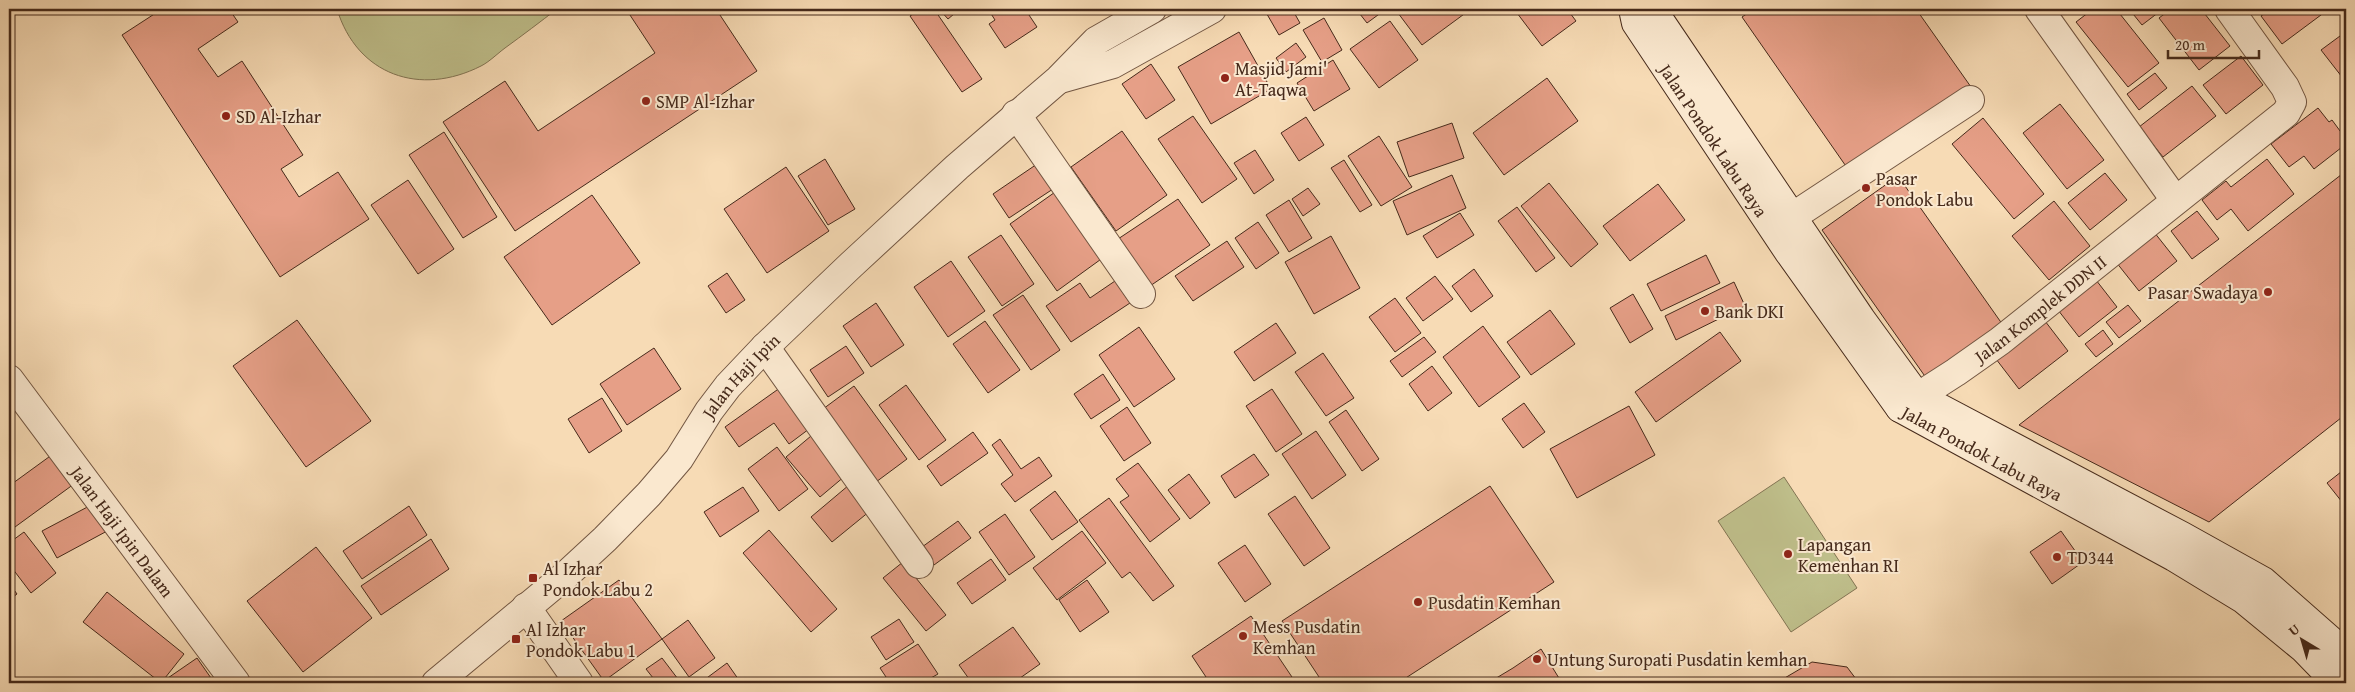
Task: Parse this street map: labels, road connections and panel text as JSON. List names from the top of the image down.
{
  "streets": {
    "street": [
      "Jalan Pondok Labu Raya",
      "Jalan Komplek DDN II",
      "Jalan Haji Ipin",
      "Jalan Haji Ipin Dalam"
    ]
  },
  "crossings": [
    ["Jalan Pondok Labu Raya", "Jalan Komplek DDN II"]
  ],
  "places": {
    "other": [
      "Masjid Jami' At-Taqwa",
      "SMP Al-Izhar",
      "SD Al-Izhar",
      "Pasar Pondok Labu",
      "Pasar Swadaya",
      "Bank DKI",
      "Lapangan Kemenhan RI",
      "TD344",
      "Pusdatin Kemhan",
      "Mess Pusdatin Kemhan",
      "Untung Suropati Pusdatin kemhan"
    ],
    "transit": ["Al Izhar Pondok Labu 2", "Al Izhar Pondok Labu 1"]
  },
  "scale_bar": "20 m",
  "north": "top left"
}
